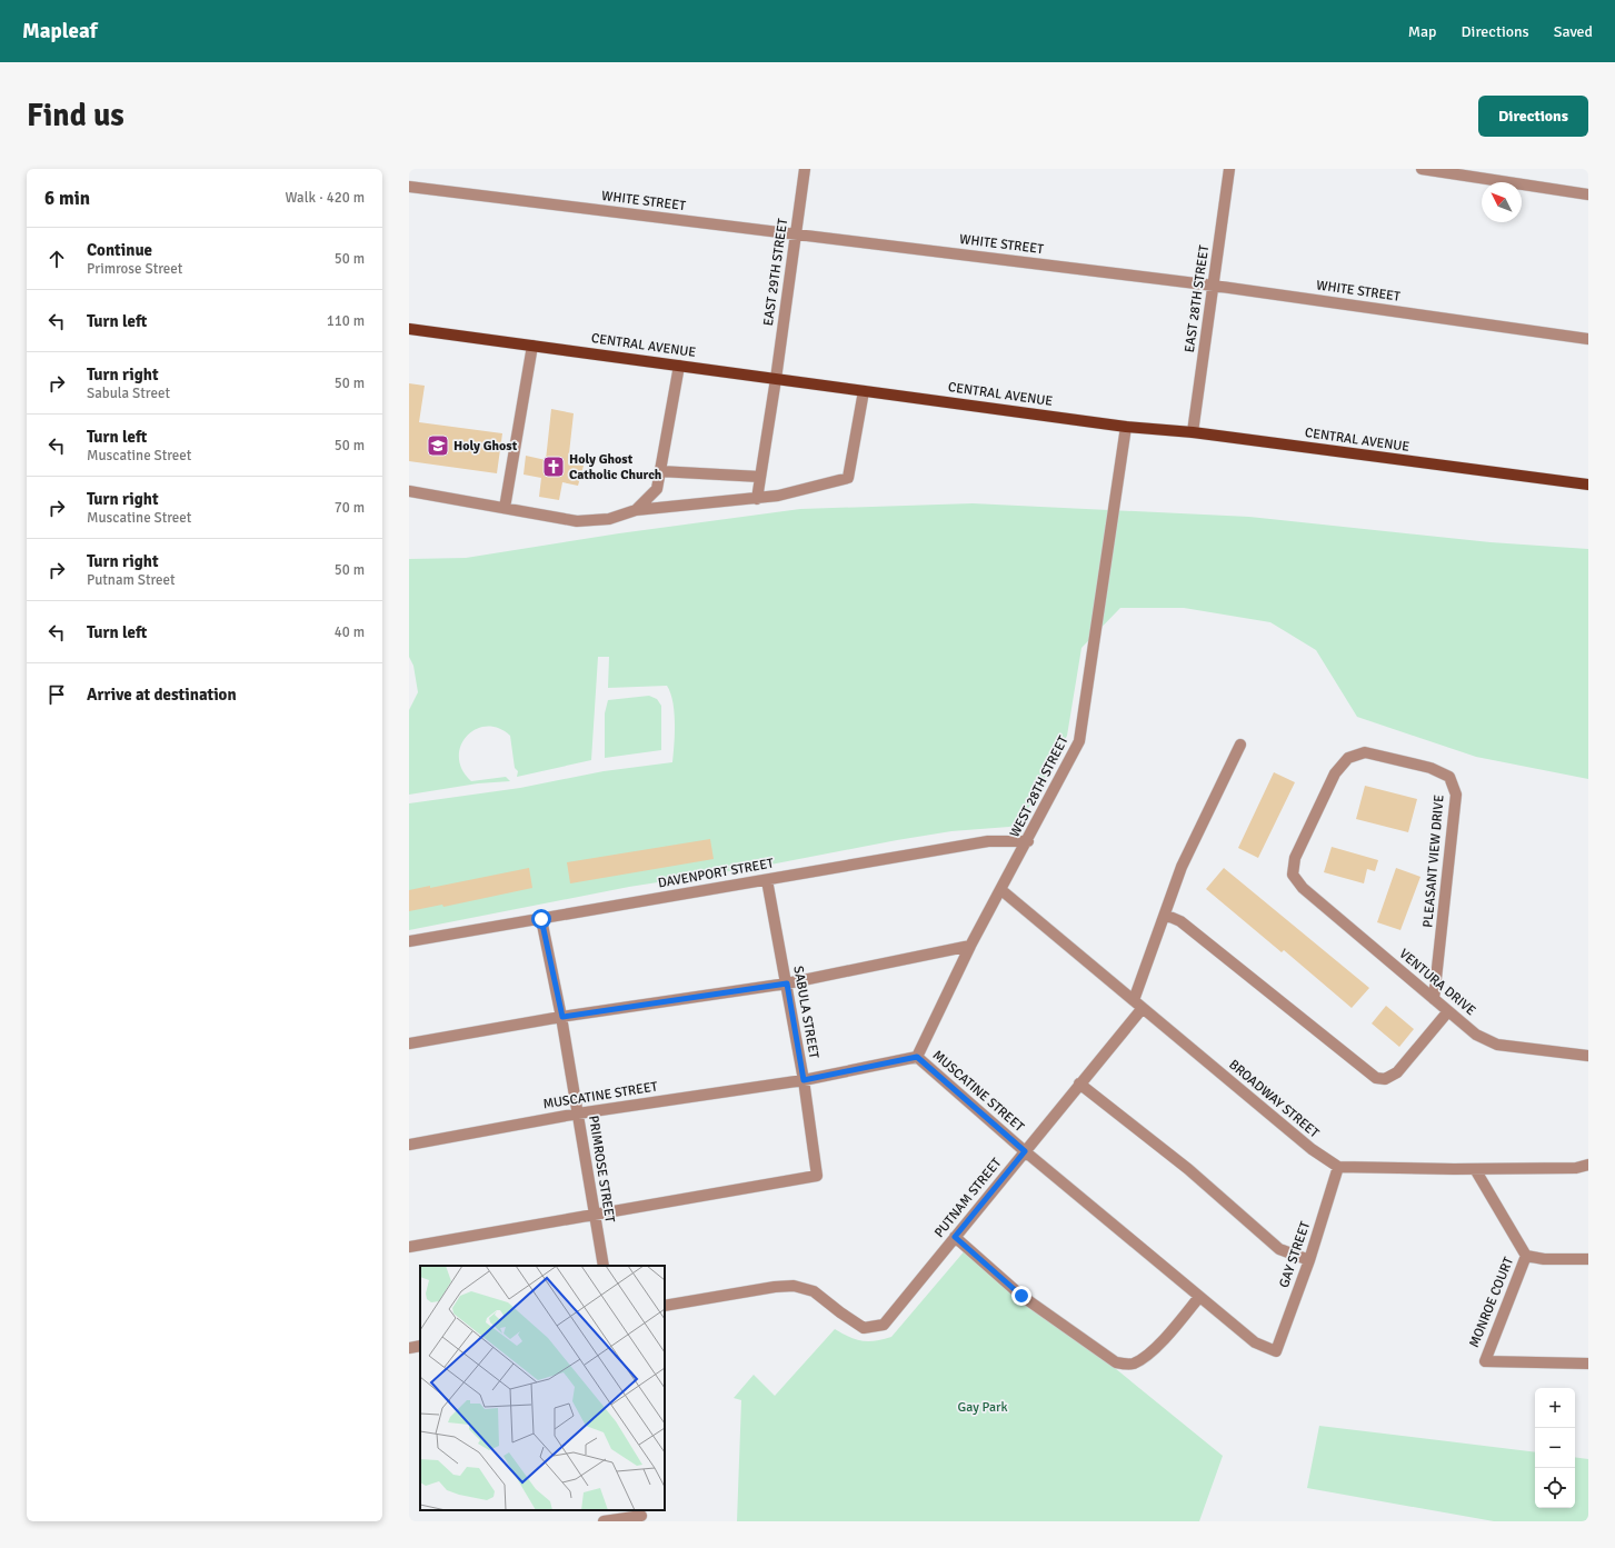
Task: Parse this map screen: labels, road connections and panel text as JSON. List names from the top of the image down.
{
  "streets": {
    "main road": ["CENTRAL AVENUE"],
    "street": [
      "WHITE STREET",
      "EAST 29TH STREET",
      "EAST 28TH STREET",
      "WEST 28TH STREET",
      "PLEASANT VIEW DRIVE",
      "DAVENPORT STREET",
      "VENTURA DRIVE",
      "SABULA STREET",
      "MUSCATINE STREET",
      "BROADWAY STREET",
      "PRIMROSE STREET",
      "PUTNAM STREET",
      "GAY STREET",
      "MONROE COURT"
    ]
  },
  "crossings": [
    ["WHITE STREET", "EAST 29TH STREET"],
    ["WHITE STREET", "EAST 28TH STREET"],
    ["EAST 29TH STREET", "CENTRAL AVENUE"],
    ["EAST 28TH STREET", "CENTRAL AVENUE"],
    ["CENTRAL AVENUE", "WEST 28TH STREET"],
    ["WEST 28TH STREET", "DAVENPORT STREET"],
    ["WEST 28TH STREET", "MUSCATINE STREET"],
    ["WEST 28TH STREET", "BROADWAY STREET"],
    ["PLEASANT VIEW DRIVE", "VENTURA DRIVE"],
    ["DAVENPORT STREET", "SABULA STREET"],
    ["DAVENPORT STREET", "PRIMROSE STREET"],
    ["SABULA STREET", "MUSCATINE STREET"],
    ["SABULA STREET", "PRIMROSE STREET"],
    ["MUSCATINE STREET", "PRIMROSE STREET"],
    ["MUSCATINE STREET", "PUTNAM STREET"],
    ["MUSCATINE STREET", "GAY STREET"],
    ["BROADWAY STREET", "PUTNAM STREET"],
    ["BROADWAY STREET", "GAY STREET"]
  ],
  "parks": ["Gay Park"],
  "places": {
    "school or university": ["Holy Ghost"],
    "church": ["Holy Ghost Catholic Church"]
  },
  "north": "top left",
  "page": {
    "header": "Mapleaf",
    "nav": ["Map", "Directions", "Saved"],
    "buttons": "Directions",
    "title": "Find us",
    "heading": ["6 min", "Walk · 420 m"],
    "list": [
      ["Continue", "Primrose Street", "50 m"],
      ["Turn left", "110 m"],
      ["Turn right", "Sabula Street", "50 m"],
      ["Turn left", "Muscatine Street", "50 m"],
      ["Turn right", "Muscatine Street", "70 m"],
      ["Turn right", "Putnam Street", "50 m"],
      ["Turn left", "40 m"],
      "Arrive at destination"
    ],
    "map_buttons": ["+", "−"]
  }
}
